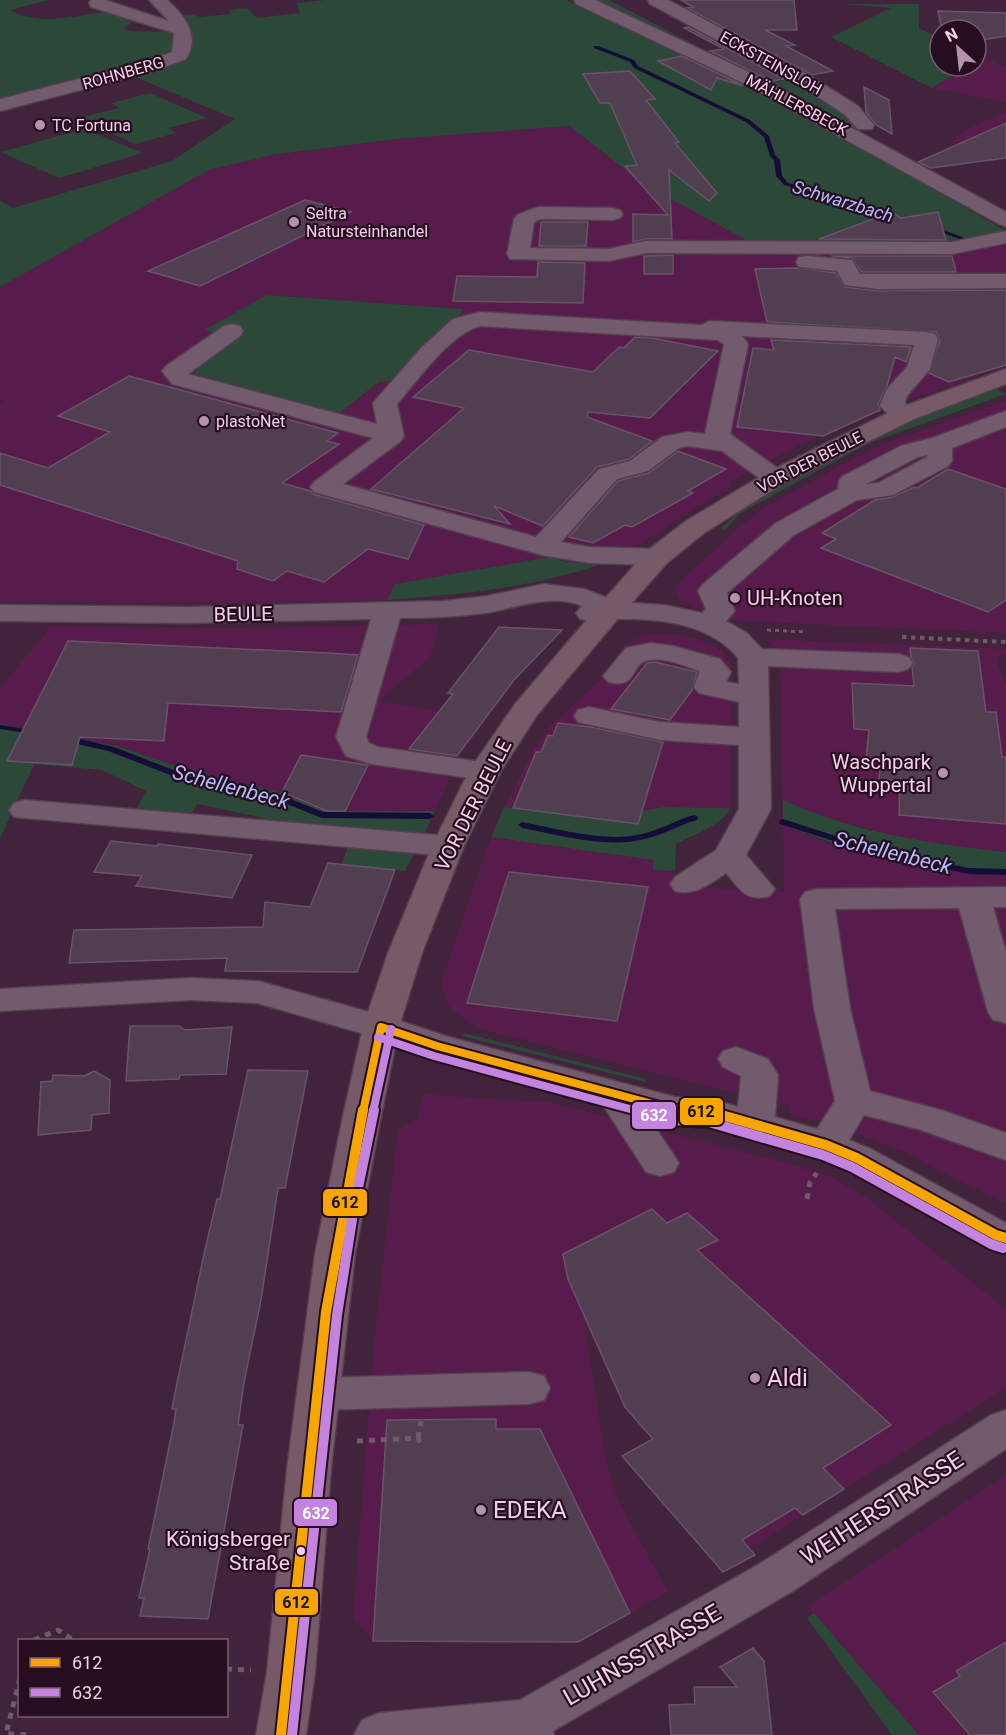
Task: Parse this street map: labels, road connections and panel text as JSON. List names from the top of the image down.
{
  "streets": {
    "main road": ["VOR DER BEULE"],
    "street": [
      "ECKSTEINSLOH",
      "ROHNBERG",
      "MÄHLERSBECK",
      "BEULE",
      "WEIHERSTRASSE",
      "LUHNSSTRASSE"
    ]
  },
  "crossings": [
    ["ECKSTEINSLOH", "MÄHLERSBECK"],
    ["VOR DER BEULE", "BEULE"],
    ["WEIHERSTRASSE", "LUHNSSTRASSE"]
  ],
  "water": ["Schwarzbach", "Schellenbeck"],
  "places": [
    "TC Fortuna",
    "Seltra Natursteinhandel",
    "plastoNet",
    "UH-Knoten",
    "Waschpark Wuppertal",
    "Aldi",
    "EDEKA",
    "Königsberger Straße"
  ],
  "lines": ["transit line 612", "transit line 632"],
  "legend": ["612", "632"],
  "north": "top left"
}
